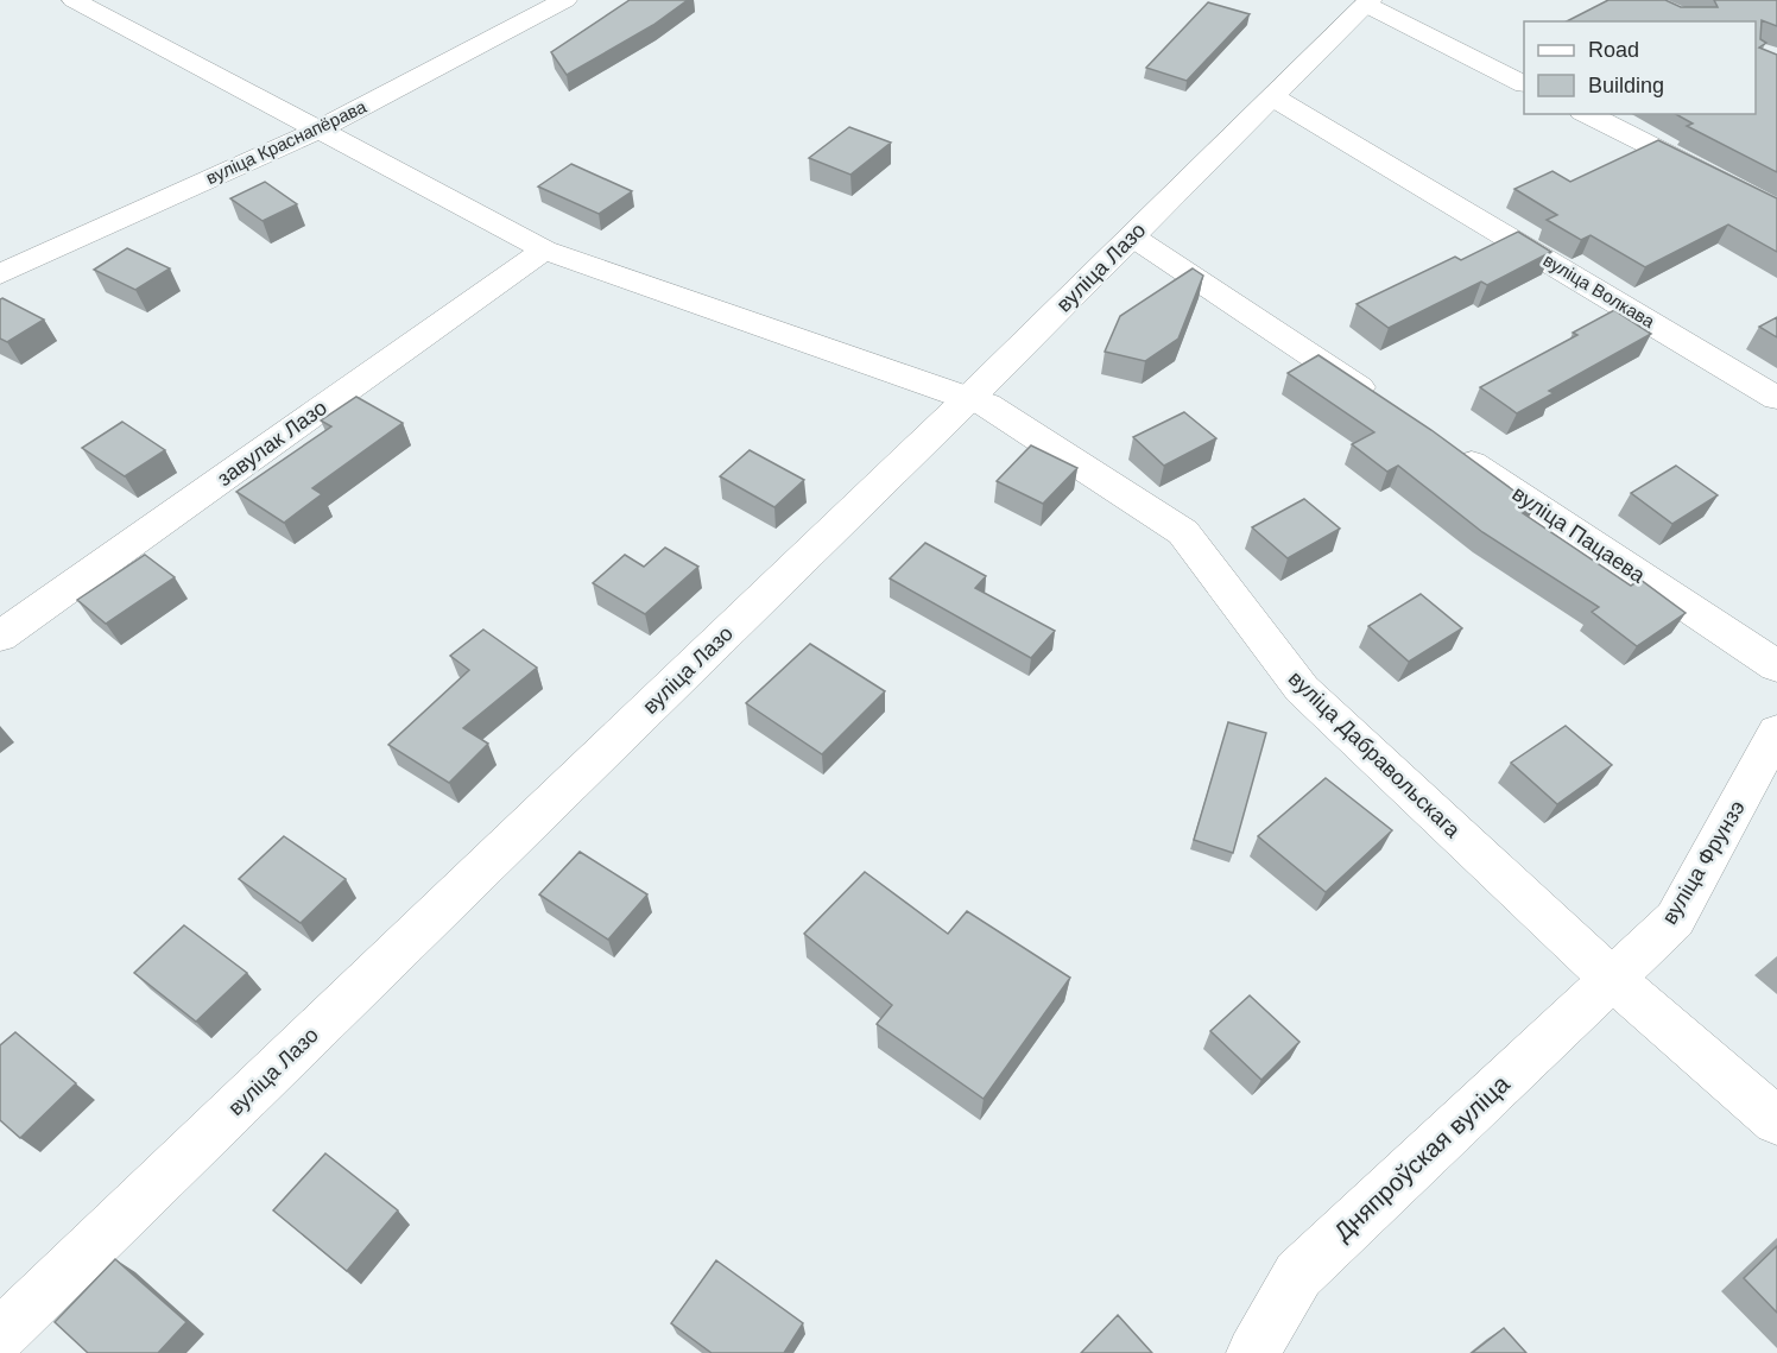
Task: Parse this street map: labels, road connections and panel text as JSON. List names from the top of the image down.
{
  "streets": {
    "street": [
      "вуліца Краснапёрава",
      "вуліца Лазо",
      "вуліца Волкава",
      "завулак Лазо",
      "вуліца Пацаева",
      "вуліца Дабравольскага",
      "вуліца Фрунзэ",
      "Дняпроўская вуліца"
    ]
  },
  "crossings": [
    ["вуліца Краснапёрава", "вуліца Дабравольскага"],
    ["вуліца Лазо", "вуліца Волкава"],
    ["вуліца Лазо", "вуліца Дабравольскага"],
    ["завулак Лазо", "вуліца Дабравольскага"],
    ["вуліца Дабравольскага", "вуліца Фрунзэ"],
    ["вуліца Дабравольскага", "Дняпроўская вуліца"],
    ["вуліца Фрунзэ", "Дняпроўская вуліца"]
  ],
  "legend": ["Road", "Building"]
}
